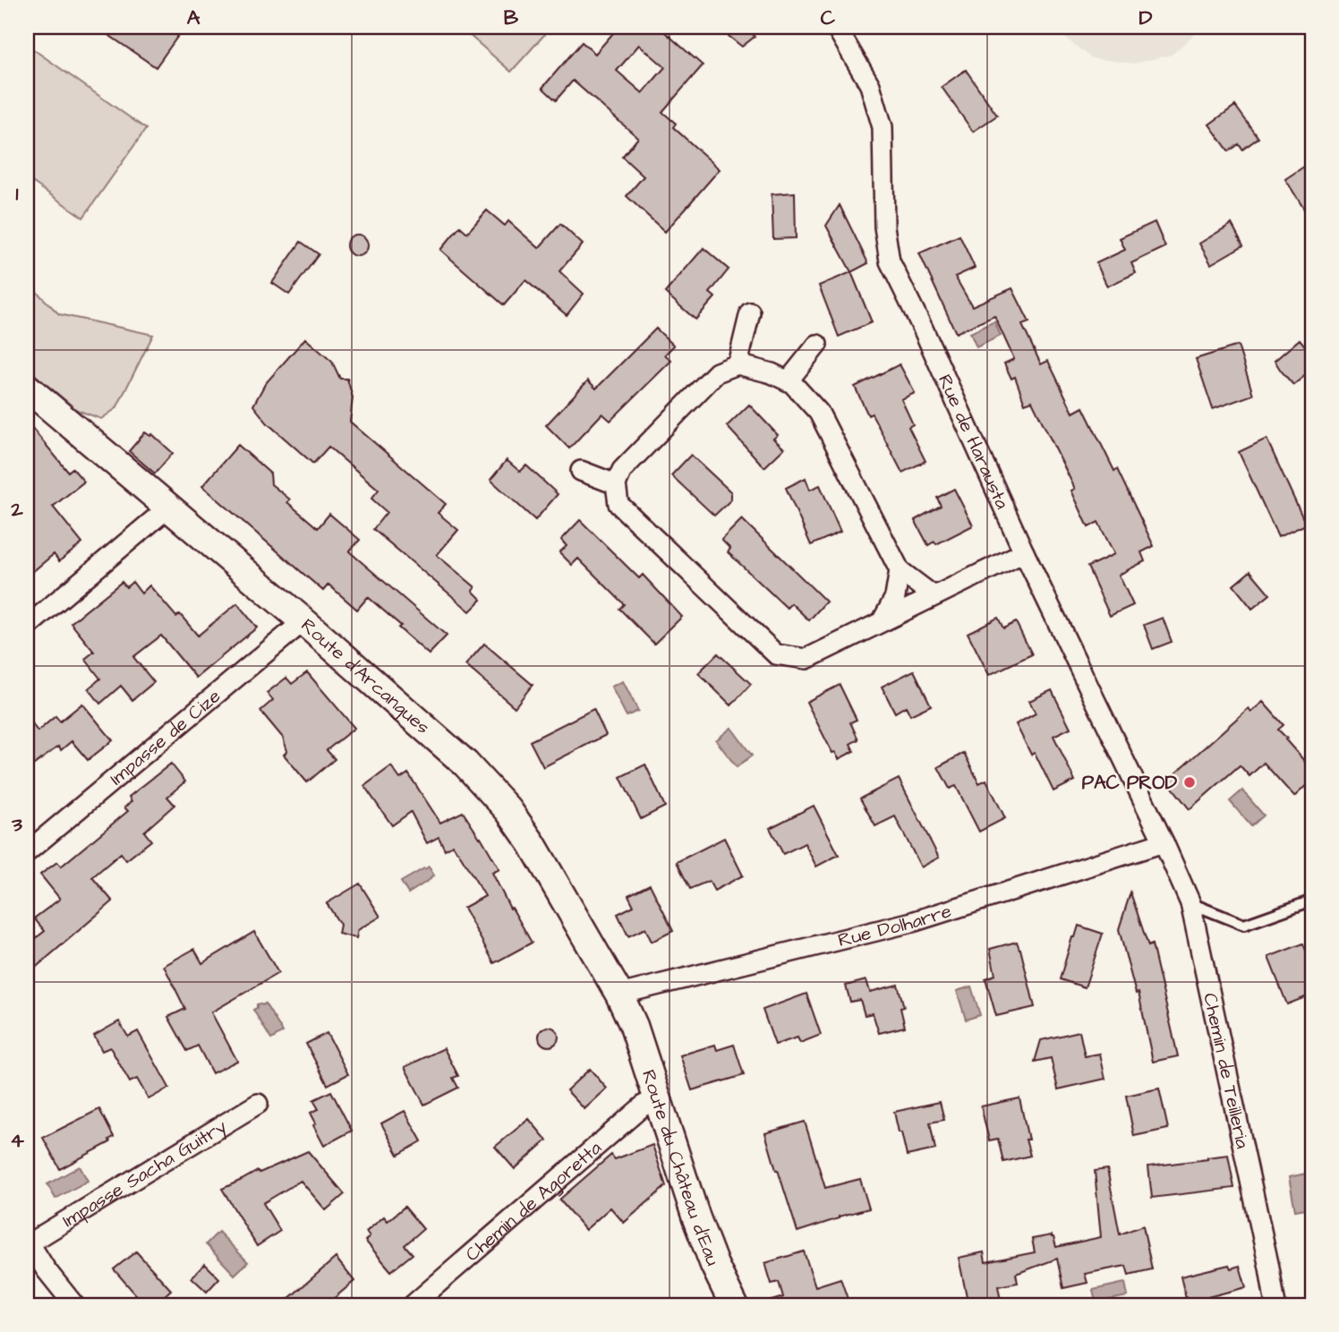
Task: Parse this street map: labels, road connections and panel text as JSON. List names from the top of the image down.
{
  "streets": {
    "street": [
      "Rue de Harausta",
      "Route d'Arcangues",
      "Impasse de Cize",
      "Rue Dolharre",
      "Chemin de Teilleria",
      "Route du Château d'Eau",
      "Impasse Sacha Guitry",
      "Chemin de Agoretta"
    ]
  },
  "crossings": [
    ["Rue de Harausta", "Rue Dolharre"],
    ["Rue de Harausta", "Chemin de Teilleria"],
    ["Route d'Arcangues", "Impasse de Cize"],
    ["Route d'Arcangues", "Rue Dolharre"],
    ["Route d'Arcangues", "Route du Château d'Eau"],
    ["Rue Dolharre", "Chemin de Teilleria"],
    ["Route du Château d'Eau", "Chemin de Agoretta"]
  ],
  "places": ["PAC PROD"],
  "grid": {
    "columns": [
      "A",
      "B",
      "C",
      "D"
    ],
    "rows": [
      "1",
      "2",
      "3",
      "4"
    ]
  }
}
